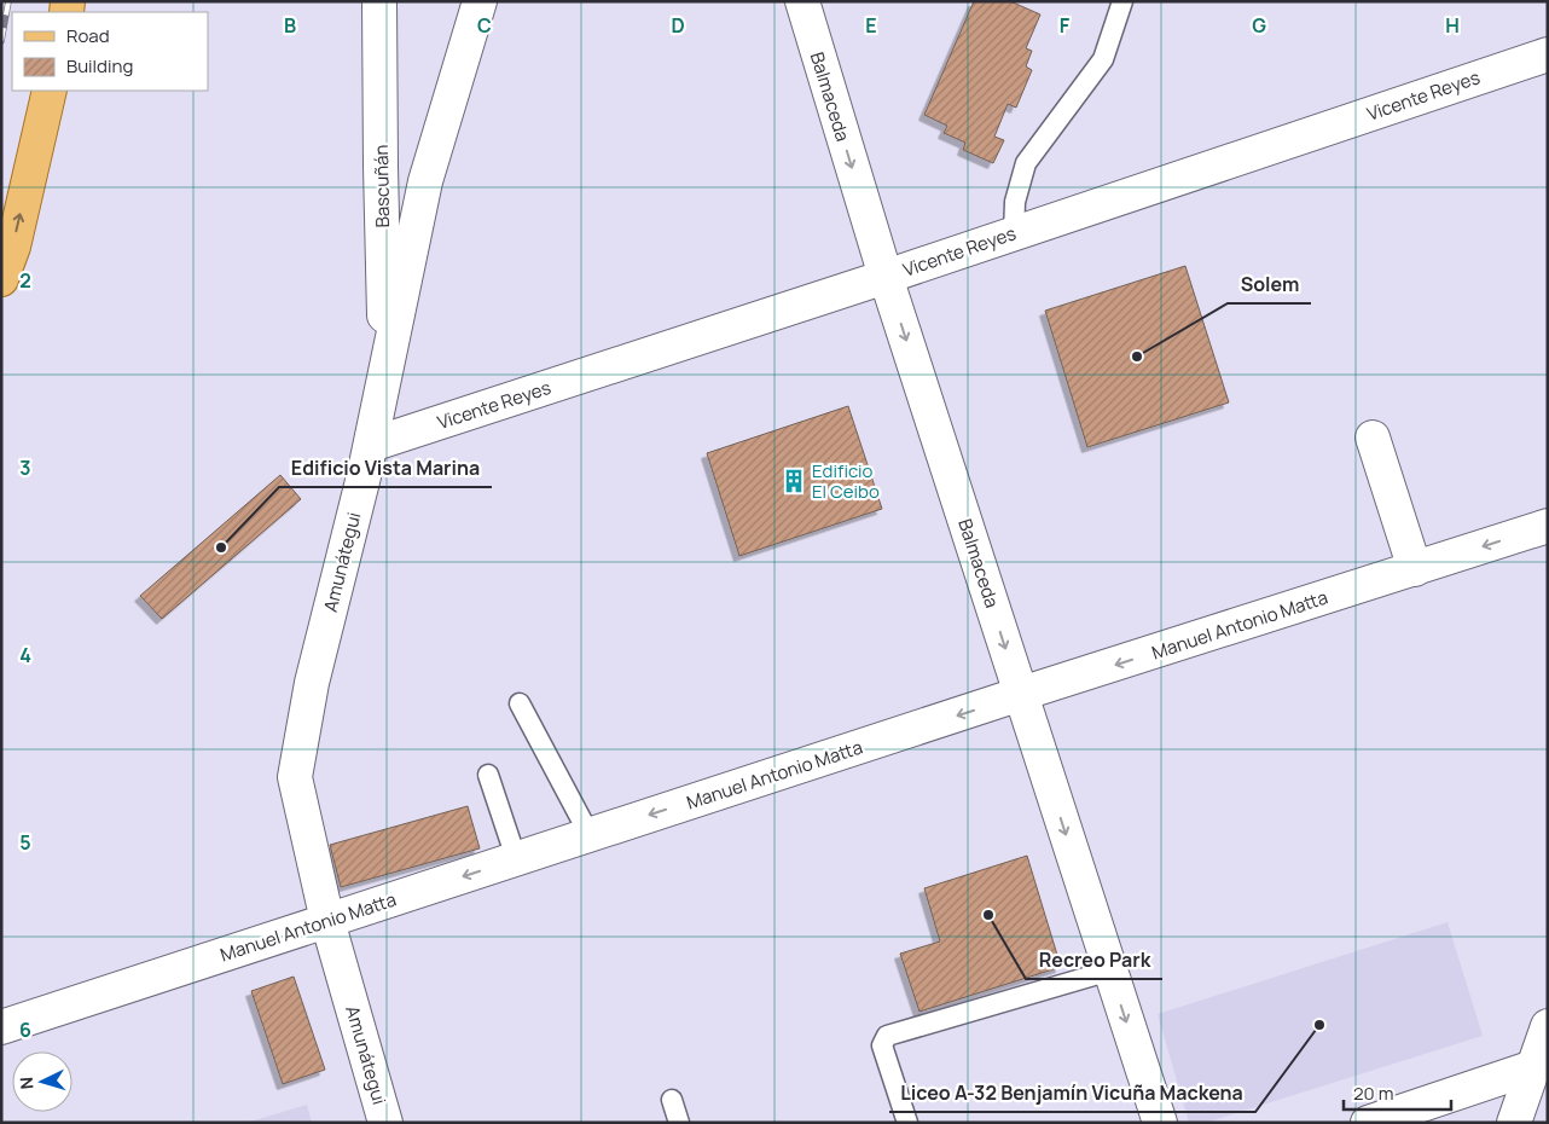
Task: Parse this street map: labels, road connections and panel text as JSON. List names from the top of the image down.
{
  "streets": {
    "street": [
      "Vicente Reyes",
      "Balmaceda",
      "Bascuñán",
      "Amunátegui",
      "Manuel Antonio Matta"
    ]
  },
  "crossings": [
    ["Vicente Reyes", "Balmaceda"],
    ["Vicente Reyes", "Amunátegui"],
    ["Balmaceda", "Manuel Antonio Matta"],
    ["Bascuñán", "Amunátegui"],
    ["Amunátegui", "Manuel Antonio Matta"]
  ],
  "one_way": ["Balmaceda", "Manuel Antonio Matta"],
  "places": {
    "other": [
      "Solem",
      "Edificio Vista Marina",
      "Recreo Park",
      "Liceo A-32 Benjamín Vicuña Mackena"
    ],
    "building": ["Edificio El Ceibo"]
  },
  "legend": ["Road", "Building"],
  "scale_bar": "20 m",
  "north": "left",
  "grid": {
    "columns": [
      "B",
      "C",
      "D",
      "E",
      "F",
      "G",
      "H"
    ],
    "rows": [
      "2",
      "3",
      "4",
      "5",
      "6"
    ]
  }
}
